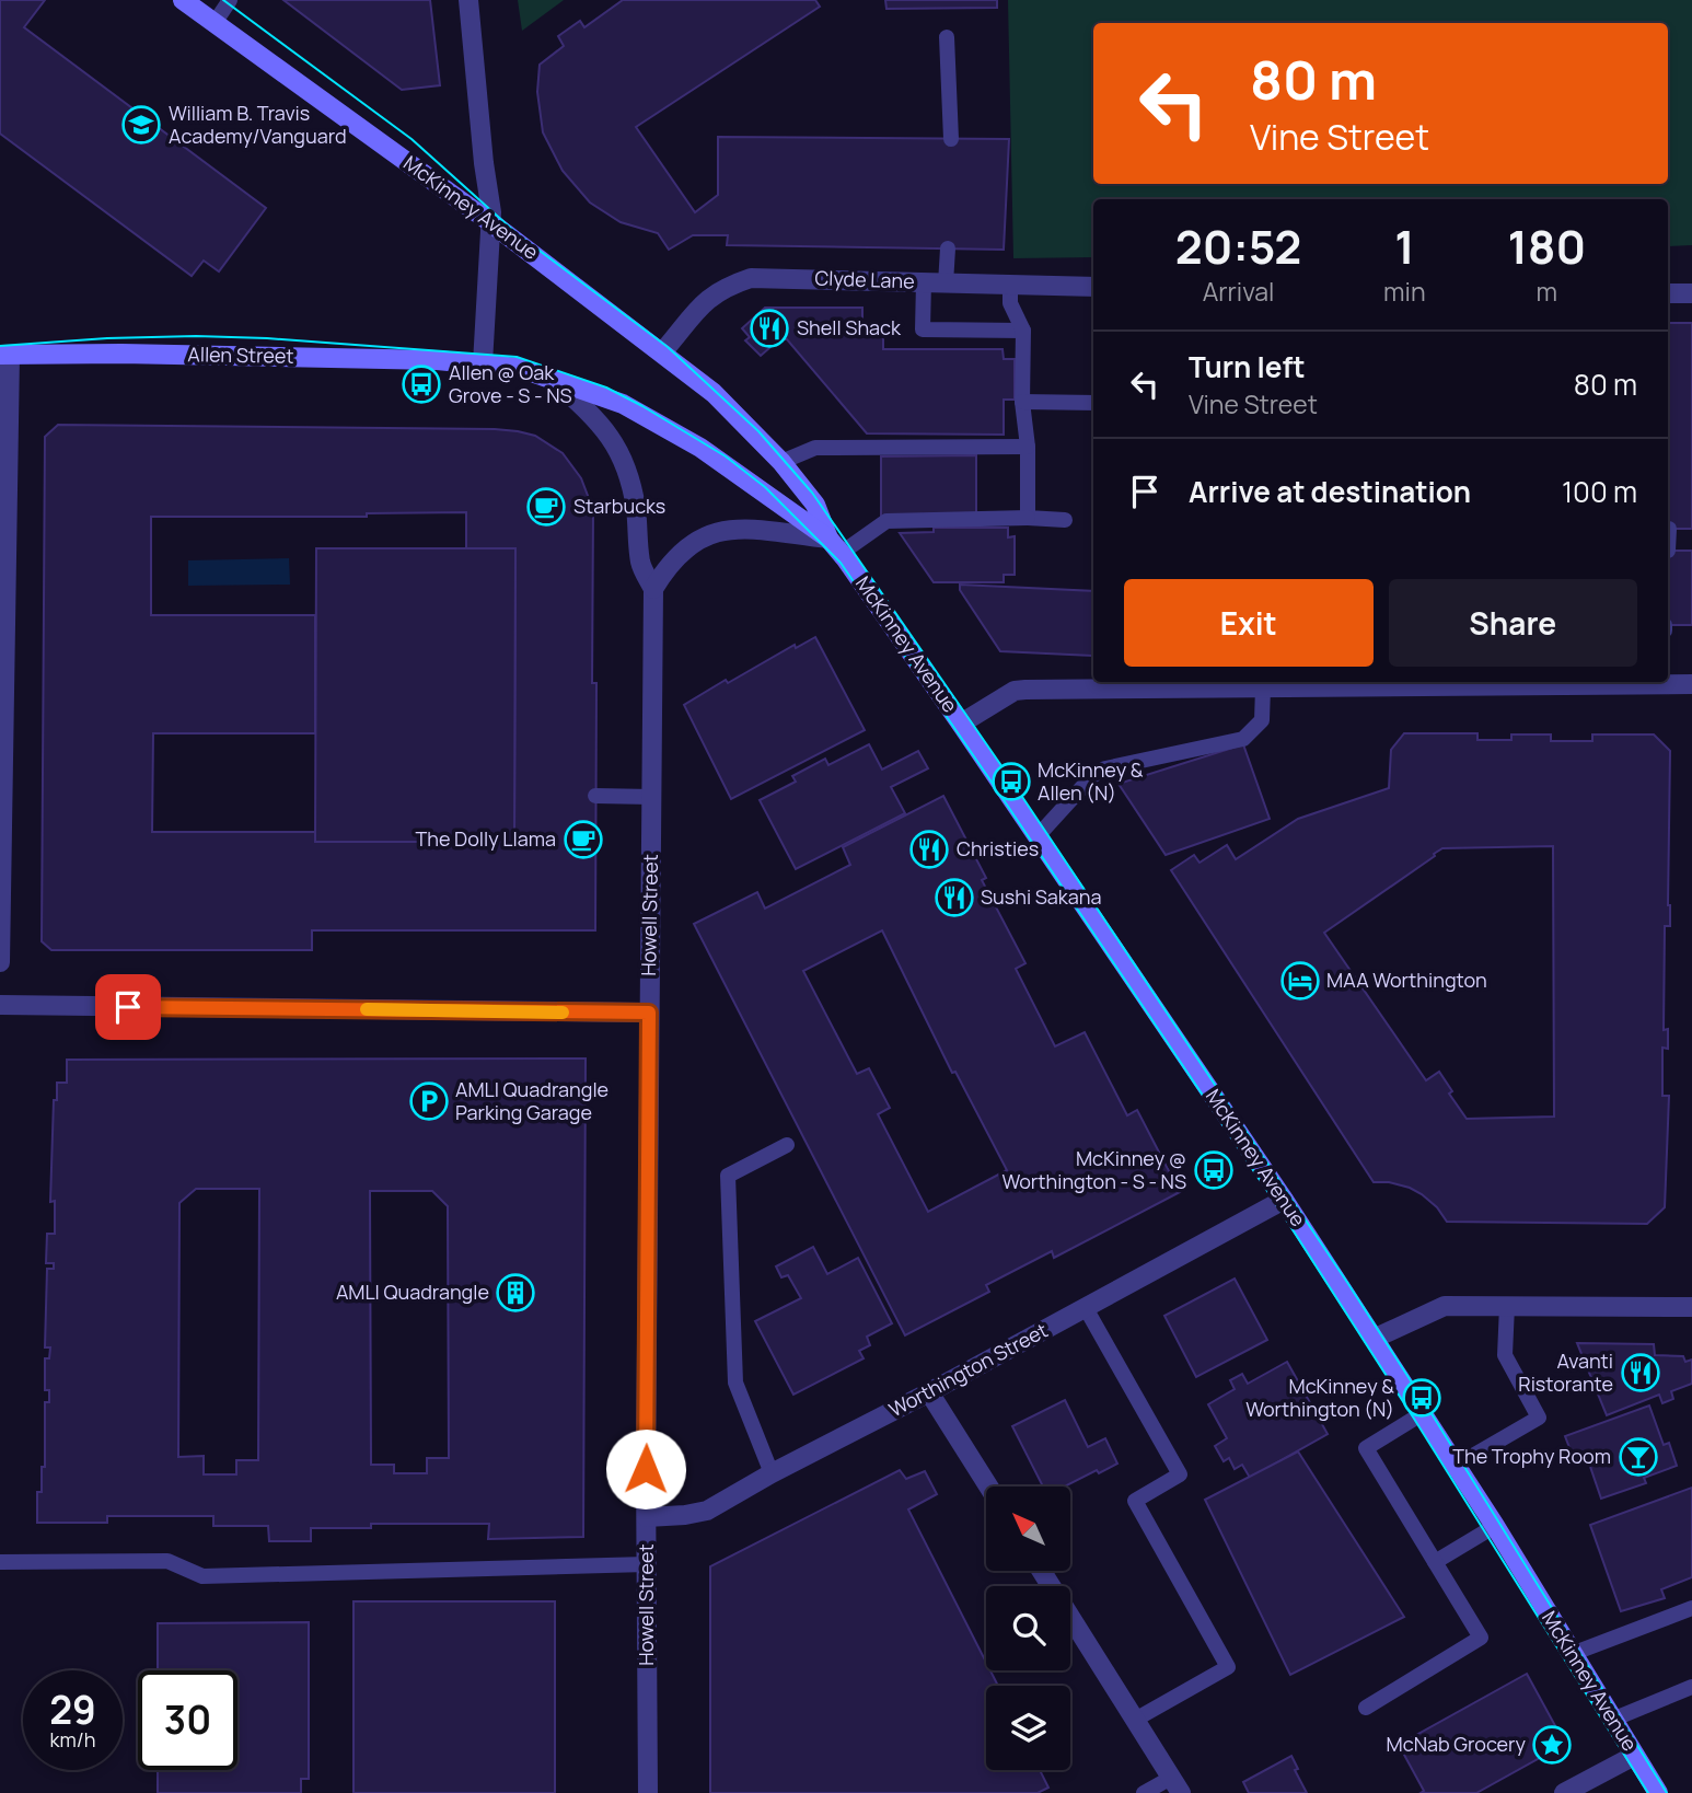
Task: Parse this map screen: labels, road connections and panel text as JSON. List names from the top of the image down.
{
  "streets": {
    "street": [
      "McKinney Avenue",
      "Clyde Lane",
      "Allen Street",
      "Howell Street",
      "Worthington Street"
    ]
  },
  "crossings": [
    ["McKinney Avenue", "Clyde Lane"],
    ["McKinney Avenue", "Allen Street"],
    ["McKinney Avenue", "Howell Street"],
    ["McKinney Avenue", "Worthington Street"],
    ["Howell Street", "Worthington Street"]
  ],
  "places": {
    "school or university": ["William B. Travis Academy/Vanguard"],
    "restaurant": [
      "Shell Shack",
      "Christies",
      "Sushi Sakana",
      "Avanti Ristorante"
    ],
    "bus stop": [
      "Allen @ Oak Grove - S - NS",
      "McKinney & Allen (N)",
      "McKinney @ Worthington - S - NS",
      "McKinney & Worthington (N)"
    ],
    "cafe": ["Starbucks", "The Dolly Llama"],
    "hotel": ["MAA Worthington"],
    "parking": ["AMLI Quadrangle Parking Garage"],
    "building": ["AMLI Quadrangle"],
    "bar": ["The Trophy Room"],
    "place": ["McNab Grocery"]
  },
  "north": "top left",
  "page": {
    "turn": ["80 m", "Vine Street"],
    "eta": [
      "20:52",
      "Arrival",
      "1",
      "min",
      "180",
      "m"
    ],
    "list": [
      {
        "name": "Turn left",
        "note": "Vine Street",
        "value": "80 m"
      },
      {
        "name": "Arrive at destination",
        "value": "100 m"
      }
    ],
    "buttons": ["Exit", "Share"],
    "speed": "29 km/h",
    "limit": "30"
  }
}
